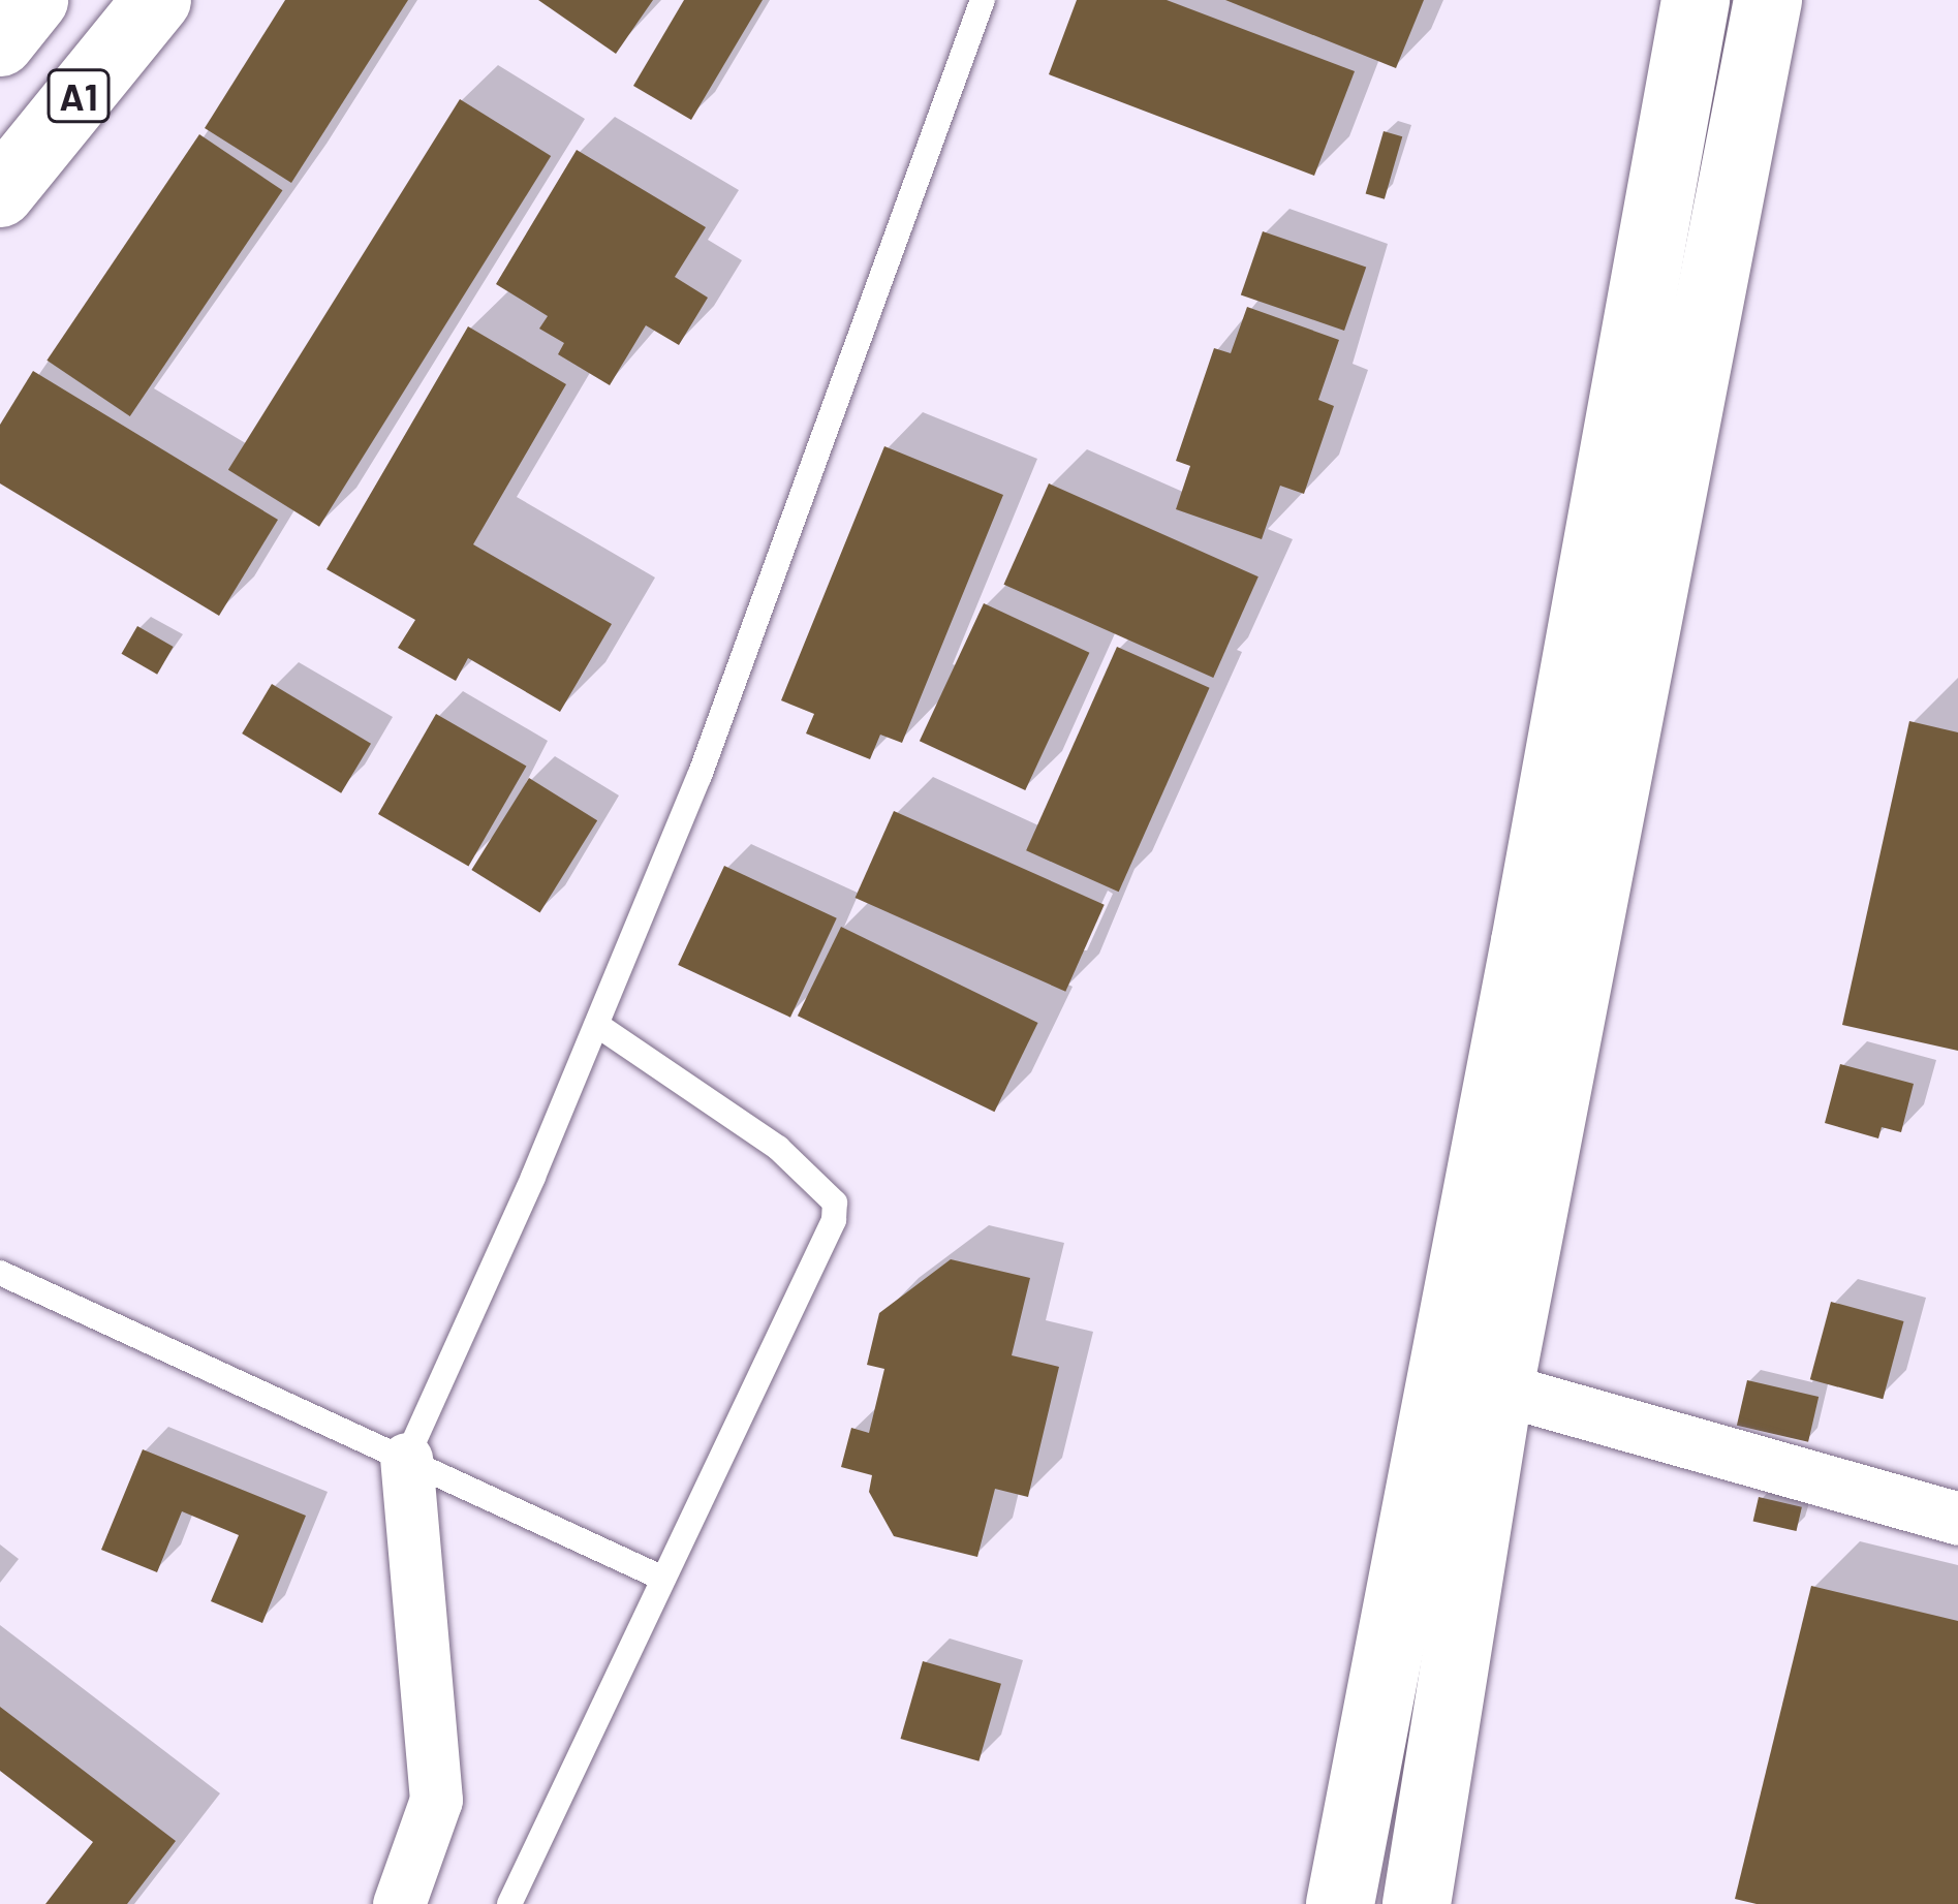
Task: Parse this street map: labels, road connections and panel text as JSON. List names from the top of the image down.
{
  "streets": {
    "main road": ["A1"]
  }
}
